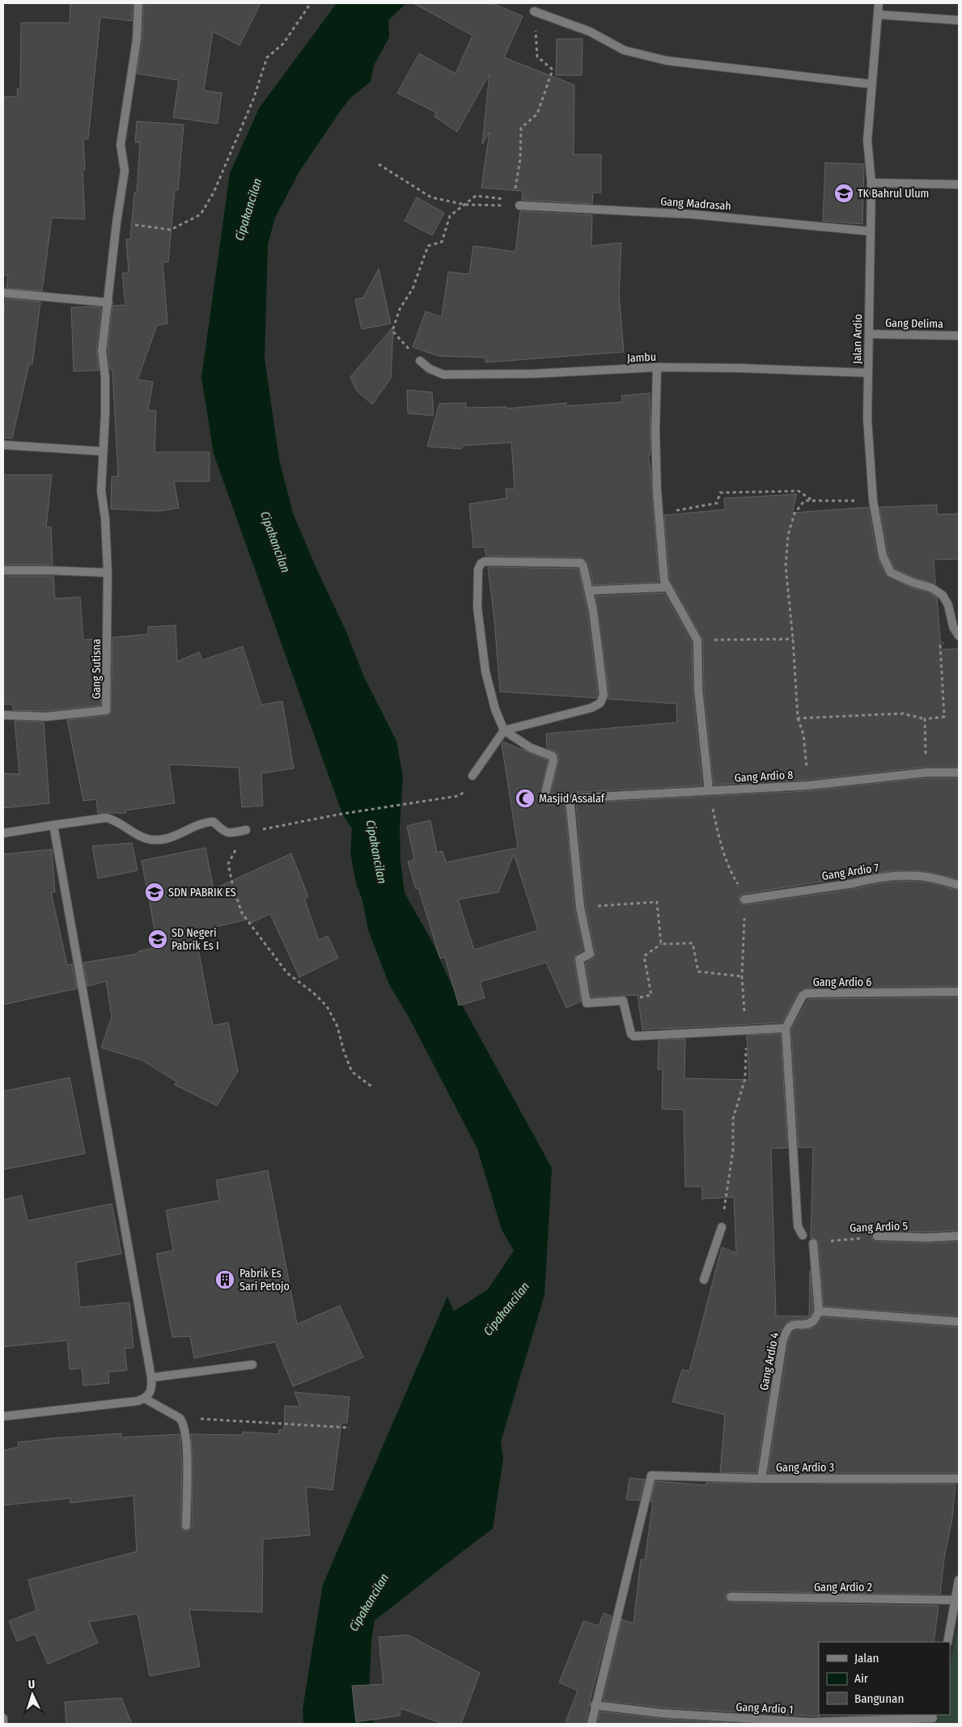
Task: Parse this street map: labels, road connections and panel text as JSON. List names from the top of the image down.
{
  "streets": {
    "street": [
      "Gang Madrasah",
      "Gang Delima",
      "Jalan Ardio",
      "Jambu",
      "Gang Sutisna",
      "Gang Ardio 8",
      "Gang Ardio 7",
      "Gang Ardio 6",
      "Gang Ardio 5",
      "Gang Ardio 4",
      "Gang Ardio 3",
      "Gang Ardio 2",
      "Gang Ardio 1"
    ]
  },
  "crossings": [
    ["Gang Madrasah", "Jalan Ardio"],
    ["Gang Delima", "Jalan Ardio"],
    ["Jalan Ardio", "Jambu"],
    ["Gang Ardio 4", "Gang Ardio 3"],
    ["Gang Ardio 3", "Gang Ardio 1"]
  ],
  "water": ["Cipakancilan"],
  "places": {
    "school or university": ["TK Bahrul Ulum", "SDN PABRIK ES", "SD Negeri Pabrik Es I"],
    "mosque": ["Masjid Assalaf"],
    "building": ["Pabrik Es Sari Petojo"]
  },
  "legend": ["Jalan", "Air", "Bangunan"],
  "north": "top"
}
